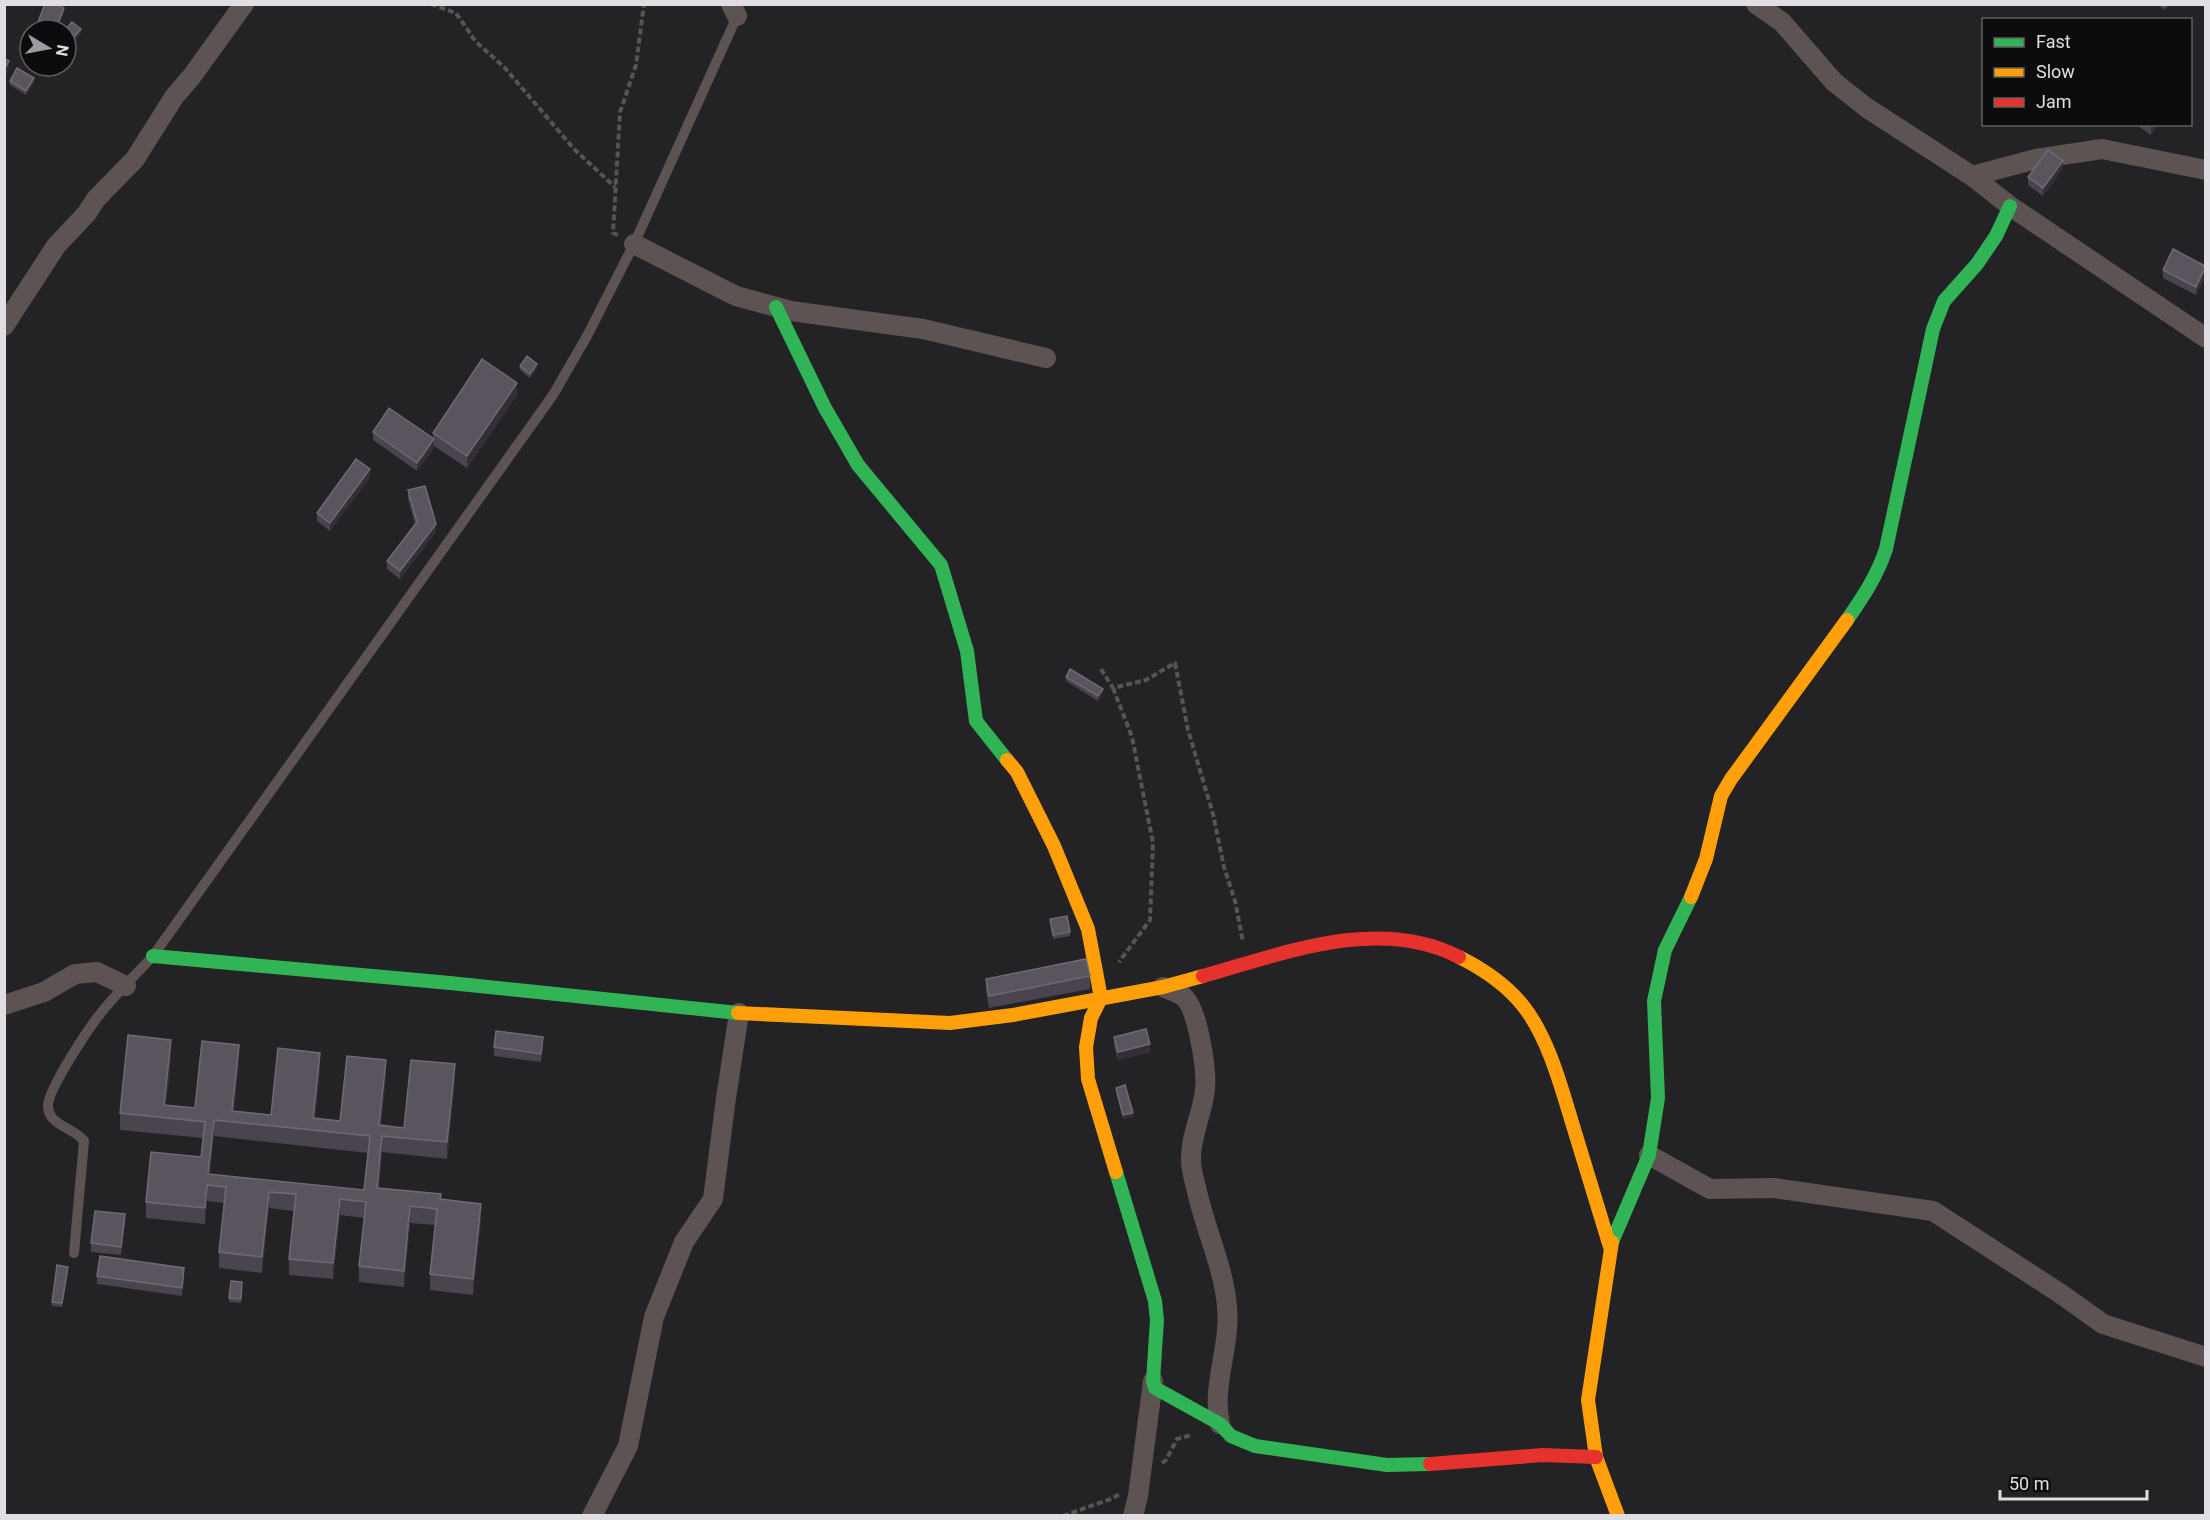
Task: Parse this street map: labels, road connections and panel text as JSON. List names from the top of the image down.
{
  "legend": ["Fast", "Slow", "Jam"],
  "scale_bar": "50 m",
  "north": "right"
}
